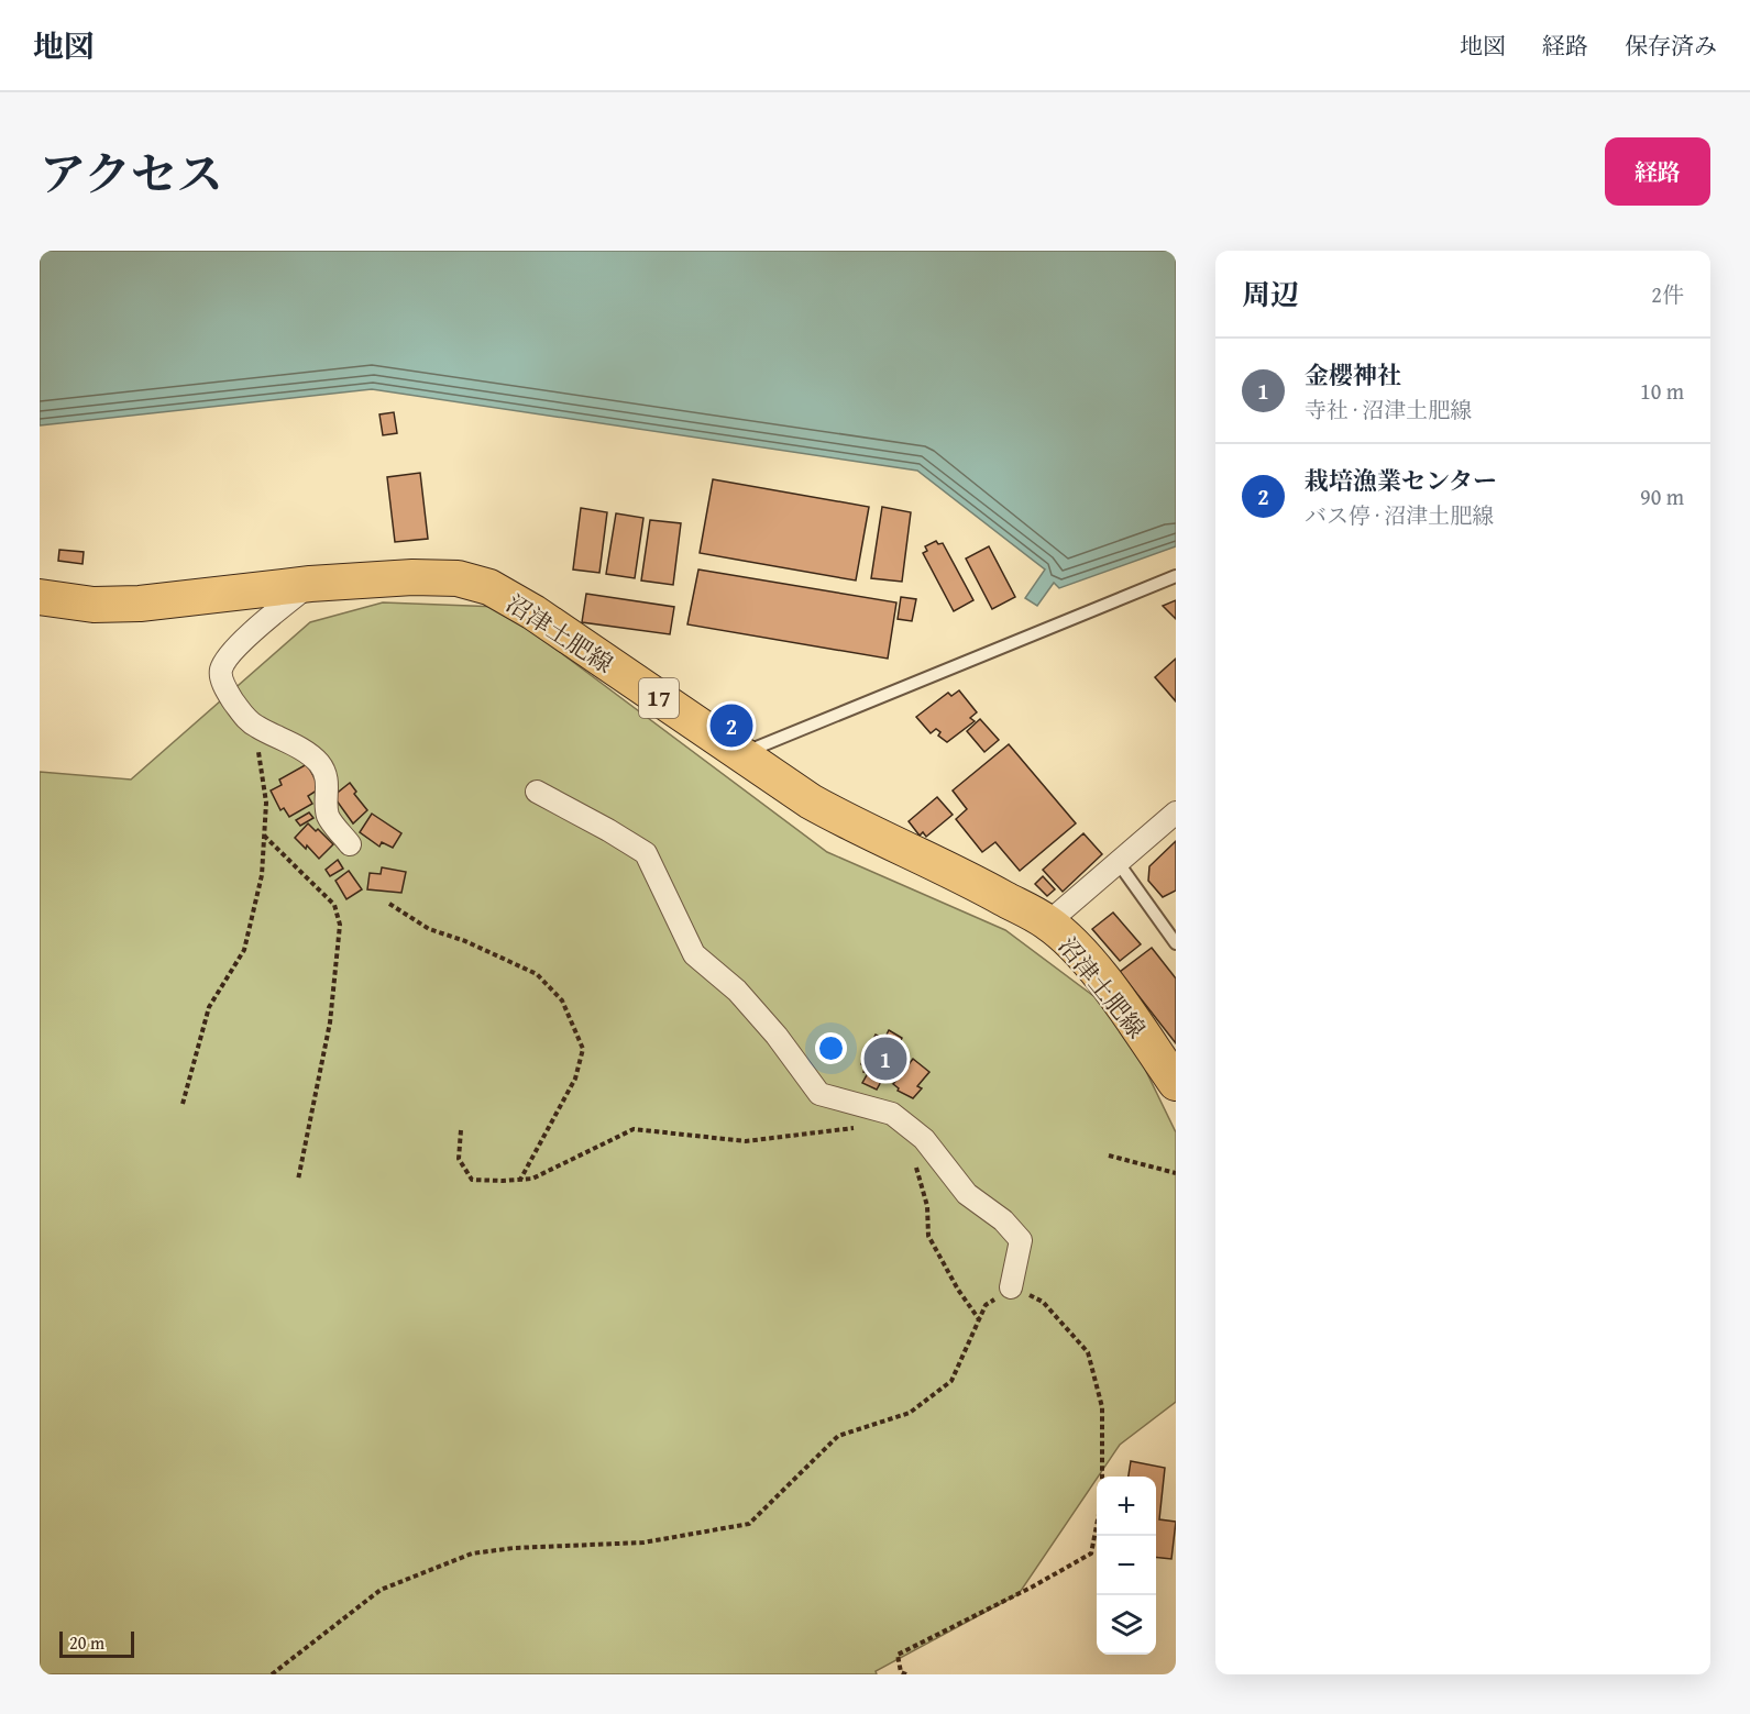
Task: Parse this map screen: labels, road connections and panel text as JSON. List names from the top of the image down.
{
  "streets": {
    "main road": ["沼津土肥線", "17"]
  },
  "scale_bar": "20 m",
  "page": {
    "header": "地図",
    "nav": ["地図", "経路", "保存済み"],
    "title": "アクセス",
    "buttons": "経路",
    "heading": ["周辺", "2件"],
    "list": [
      {
        "mark": "1",
        "name": "金櫻神社",
        "note": "寺社 · 沼津土肥線",
        "value": "10 m"
      },
      {
        "mark": "2",
        "name": "栽培漁業センター",
        "note": "バス停 · 沼津土肥線",
        "value": "90 m"
      }
    ],
    "pins": ["2", "1"],
    "map_buttons": ["+", "−"],
    "scale": "20 m"
  }
}
